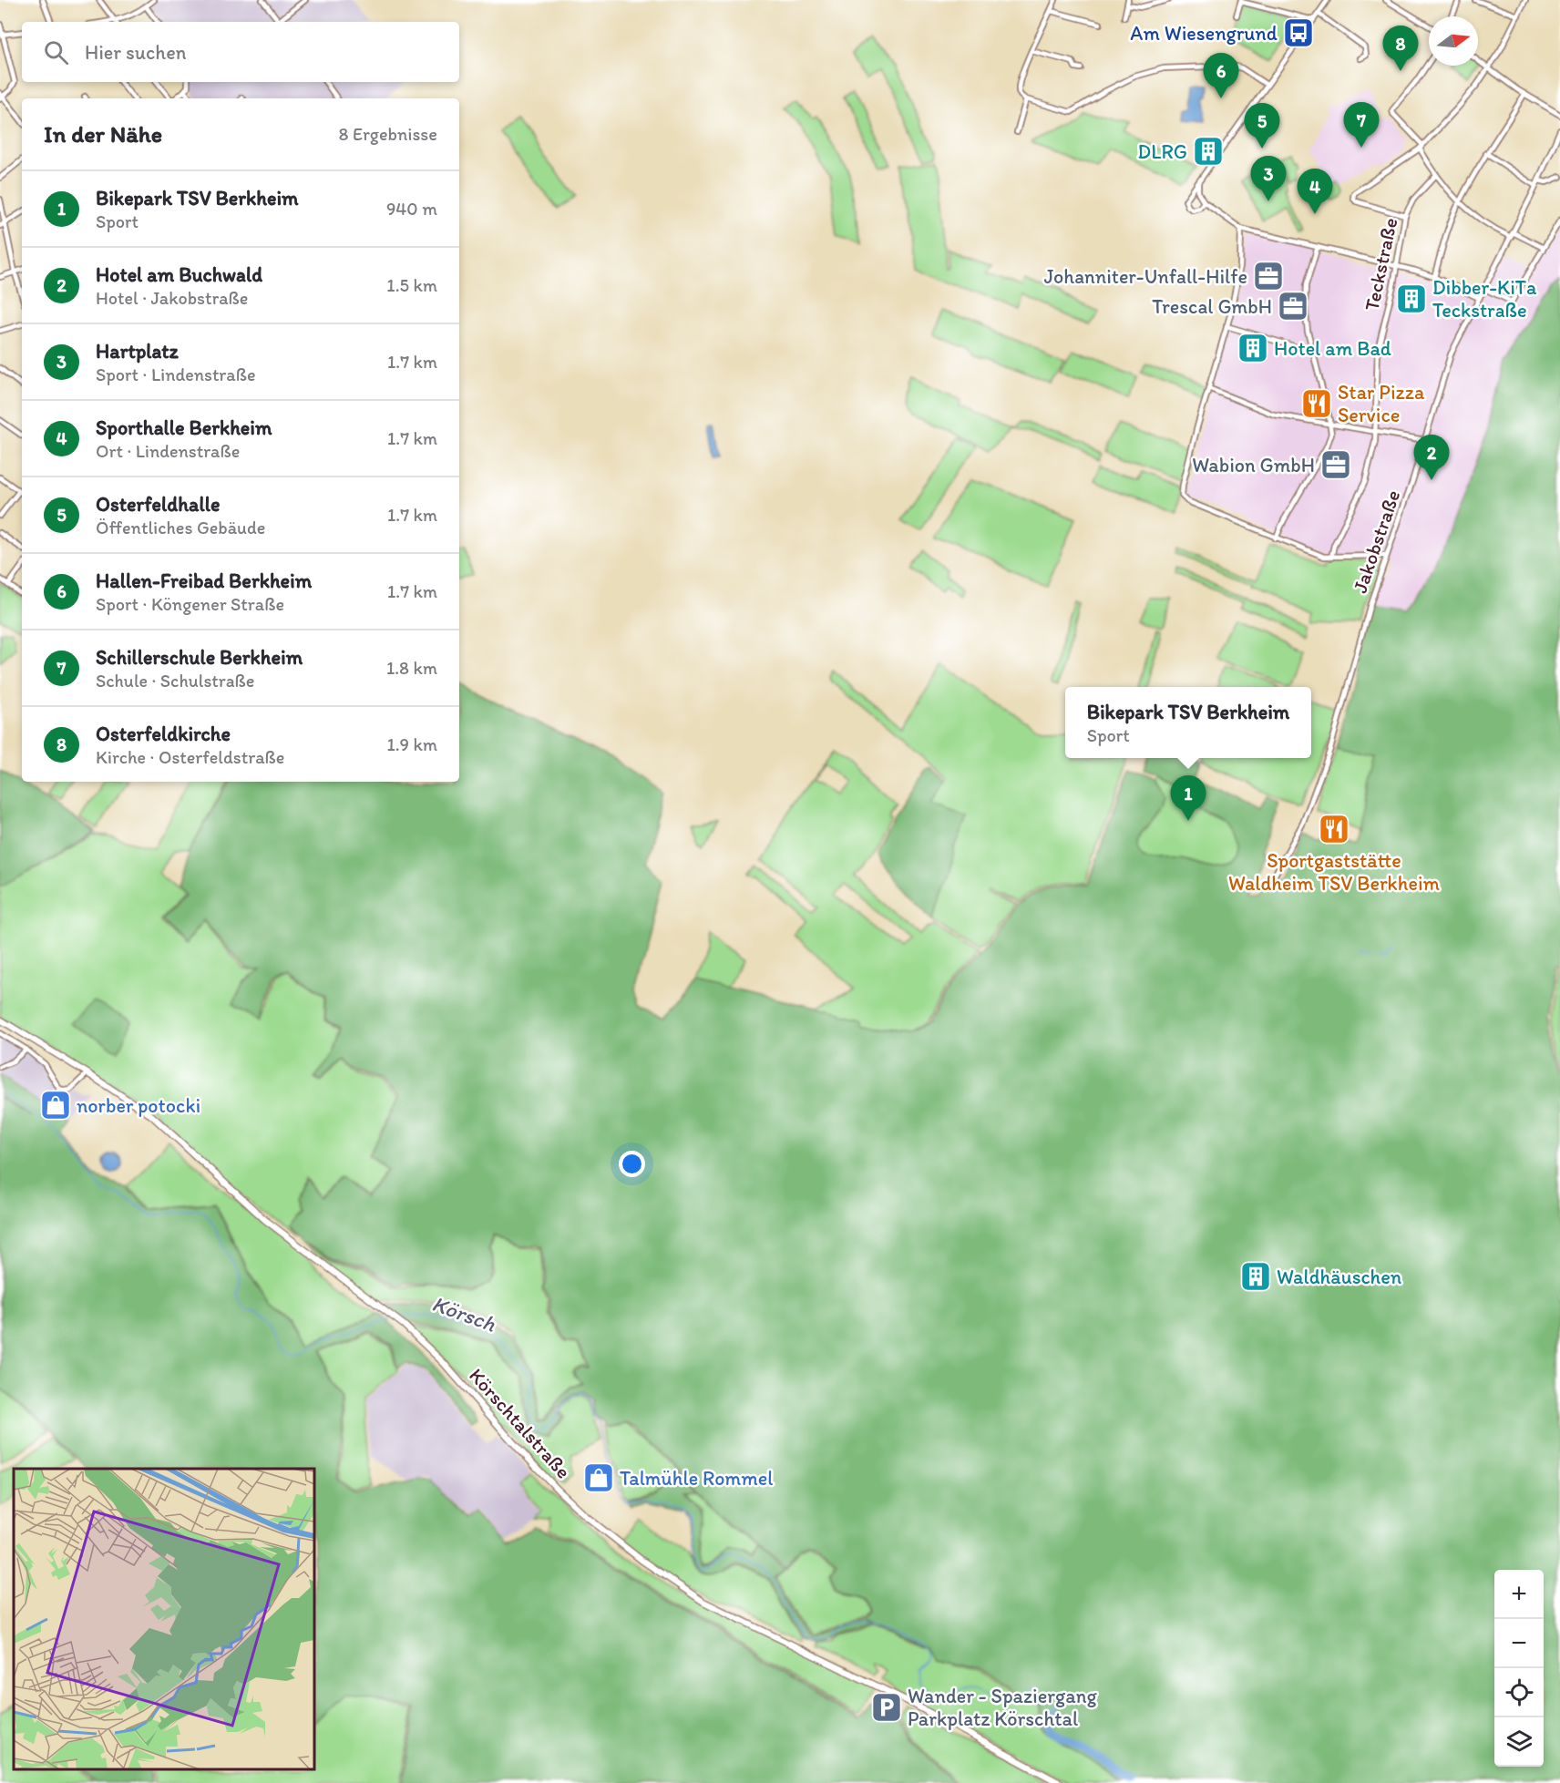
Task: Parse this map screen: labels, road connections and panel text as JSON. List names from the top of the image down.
{
  "streets": {
    "main road": ["Körschtalstraße"],
    "street": ["Teckstraße", "Jakobstraße"]
  },
  "water": ["Körsch"],
  "places": {
    "bus stop": ["Am Wiesengrund"],
    "building": [
      "DLRG",
      "Dibber-KiTa Teckstraße",
      "Hotel am Bad",
      "Waldhäuschen"
    ],
    "office": ["Johanniter-Unfall-Hilfe", "Trescal GmbH", "Wabion GmbH"],
    "restaurant": ["Star Pizza Service", "Sportgaststätte Waldheim TSV Berkheim"],
    "shop": ["norber potocki", "Talmühle Rommel"],
    "parking": ["Wander - Spaziergang Parkplatz Körschtal"]
  },
  "north": "right",
  "page": {
    "search": "Hier suchen",
    "pins": [
      "8",
      "6",
      "7",
      "5",
      "3",
      "4",
      "2",
      "1"
    ],
    "heading": ["In der Nähe", "8 Ergebnisse"],
    "list": [
      {
        "mark": "1",
        "name": "Bikepark TSV Berkheim",
        "note": "Sport",
        "value": "940 m"
      },
      {
        "mark": "2",
        "name": "Hotel am Buchwald",
        "note": "Hotel · Jakobstraße",
        "value": "1.5 km"
      },
      {
        "mark": "3",
        "name": "Hartplatz",
        "note": "Sport · Lindenstraße",
        "value": "1.7 km"
      },
      {
        "mark": "4",
        "name": "Sporthalle Berkheim",
        "note": "Ort · Lindenstraße",
        "value": "1.7 km"
      },
      {
        "mark": "5",
        "name": "Osterfeldhalle",
        "note": "Öffentliches Gebäude",
        "value": "1.7 km"
      },
      {
        "mark": "6",
        "name": "Hallen-Freibad Berkheim",
        "note": "Sport · Köngener Straße",
        "value": "1.7 km"
      },
      {
        "mark": "7",
        "name": "Schillerschule Berkheim",
        "note": "Schule · Schulstraße",
        "value": "1.8 km"
      },
      {
        "mark": "8",
        "name": "Osterfeldkirche",
        "note": "Kirche · Osterfeldstraße",
        "value": "1.9 km"
      }
    ],
    "popup": ["Bikepark TSV Berkheim", "Sport"],
    "map_buttons": ["+", "−"]
  }
}
